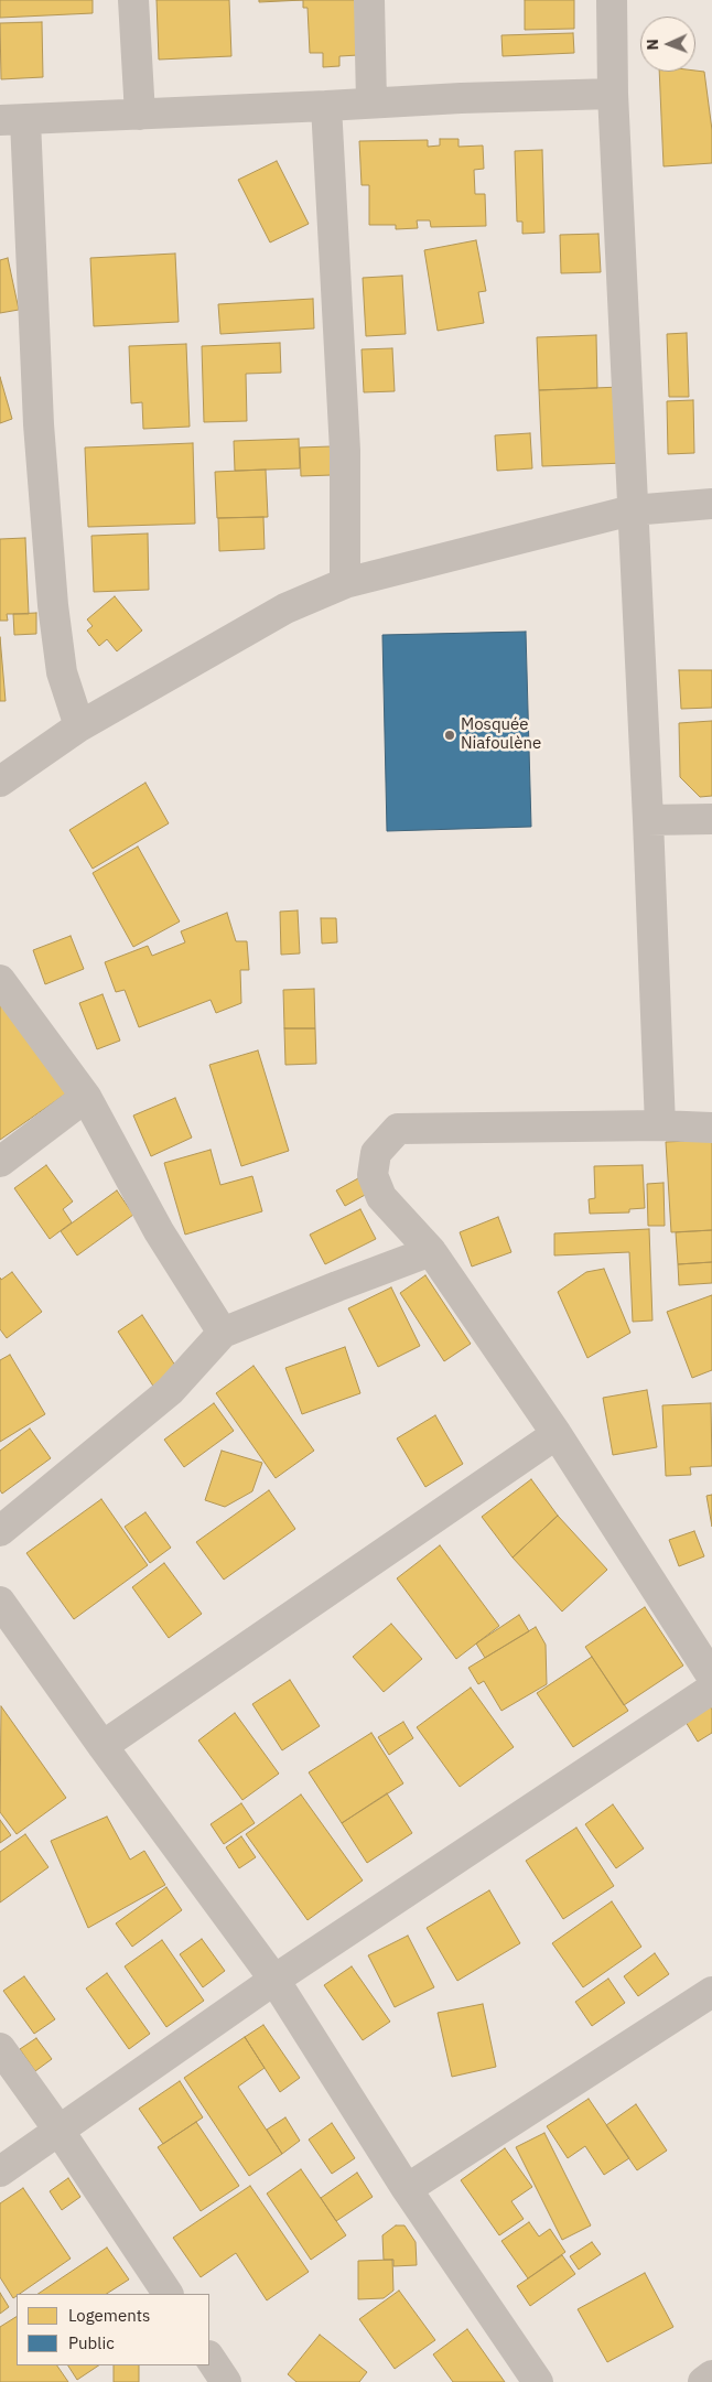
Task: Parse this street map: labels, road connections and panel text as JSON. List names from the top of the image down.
{
  "places": ["Mosquée Niafoulène"],
  "legend": ["Logements", "Public"],
  "north": "left"
}
